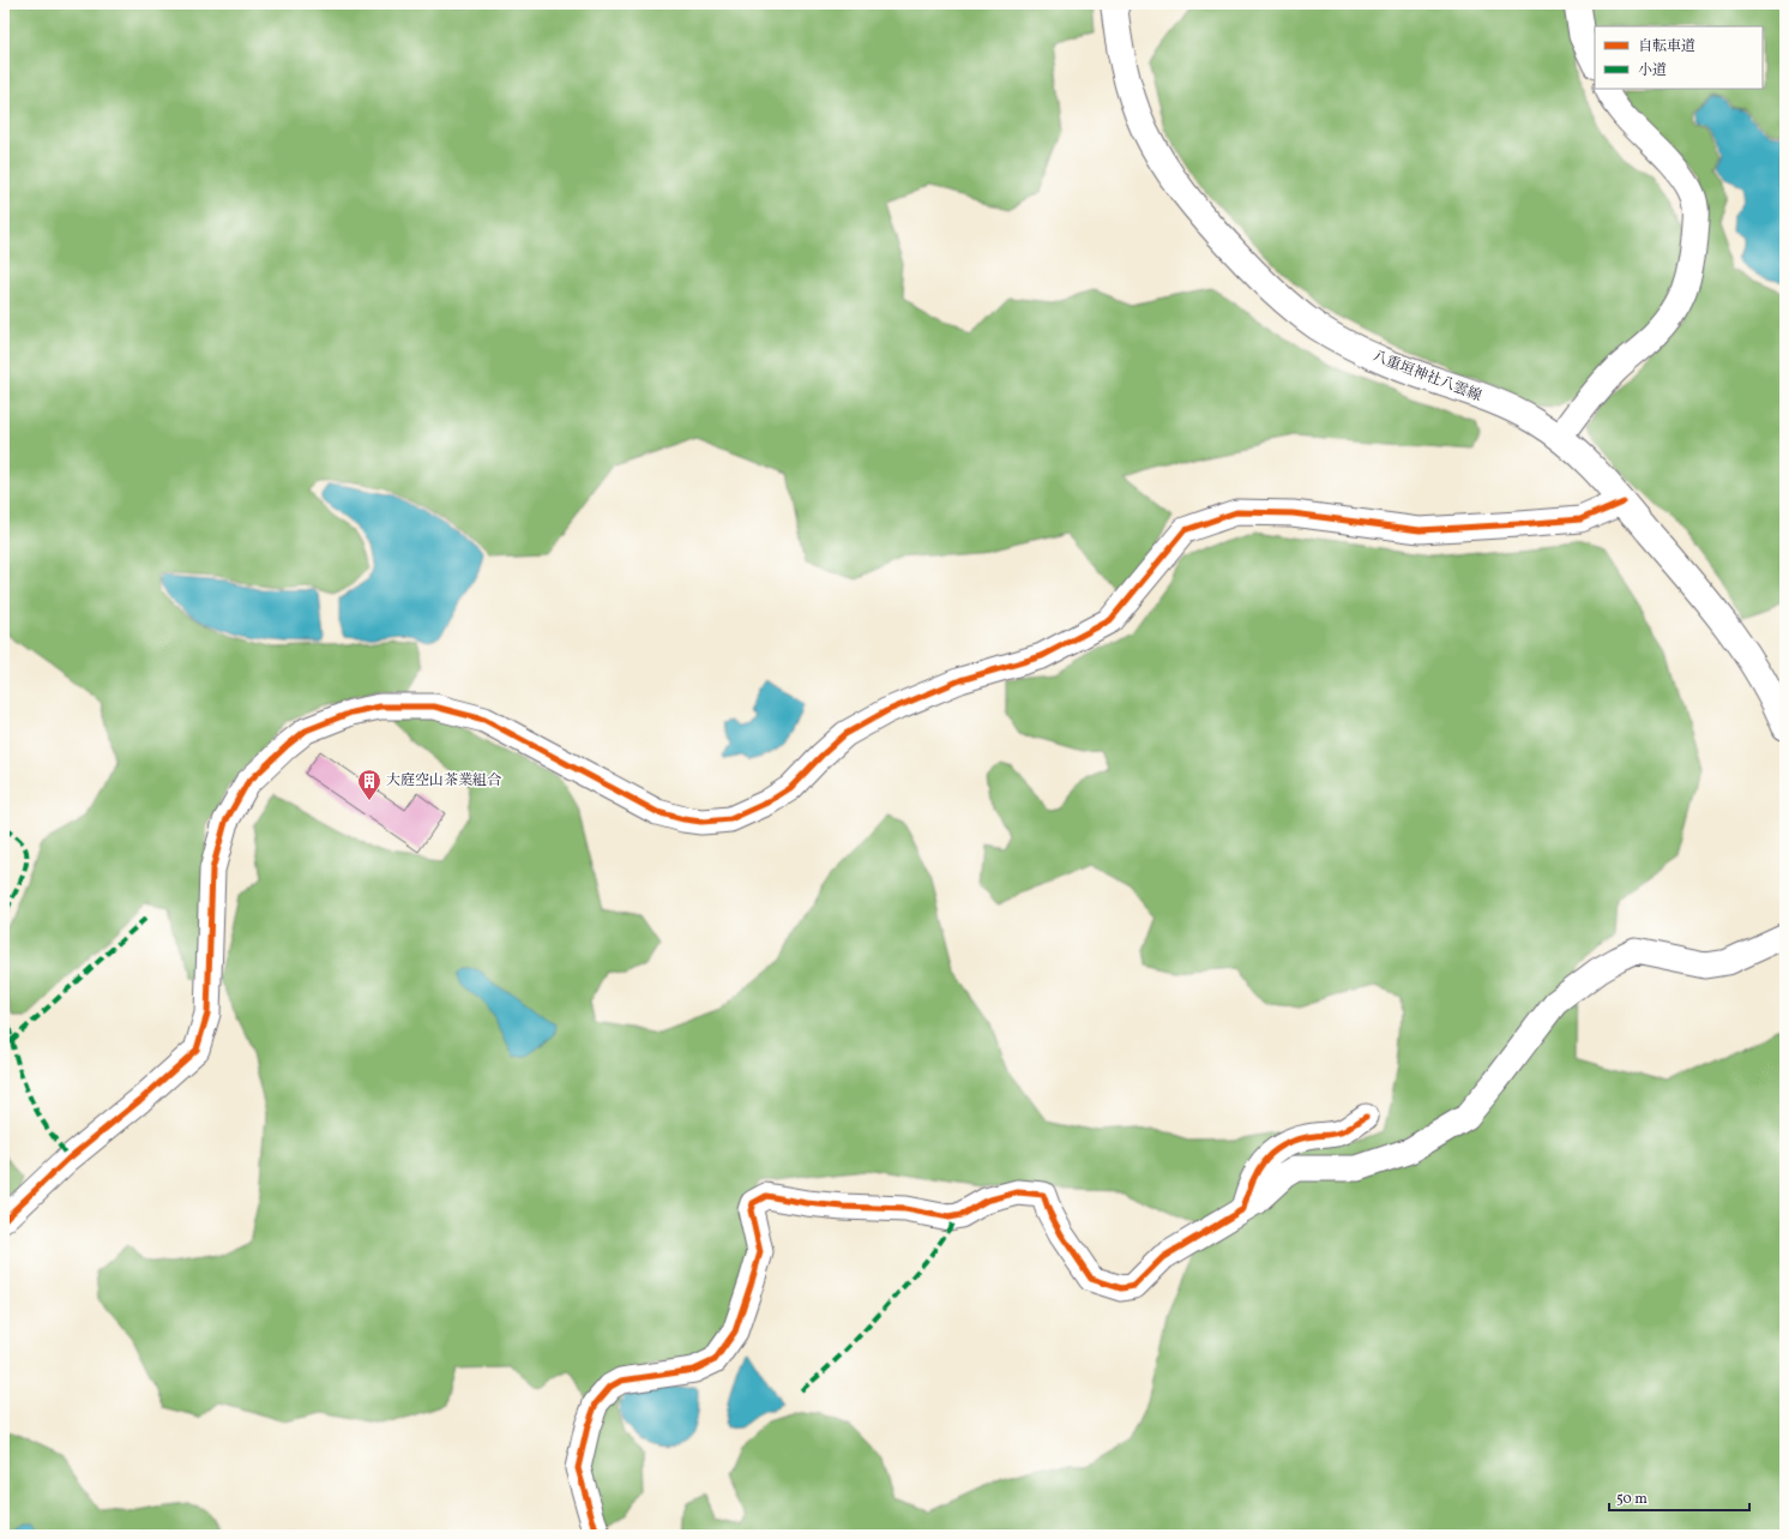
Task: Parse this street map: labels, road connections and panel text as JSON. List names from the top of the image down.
{
  "streets": {
    "main road": ["八重垣神社八雲線"]
  },
  "places": {
    "building": ["大庭空山茶業組合"]
  },
  "legend": ["自転車道", "小道"],
  "scale_bar": "50 m"
}
